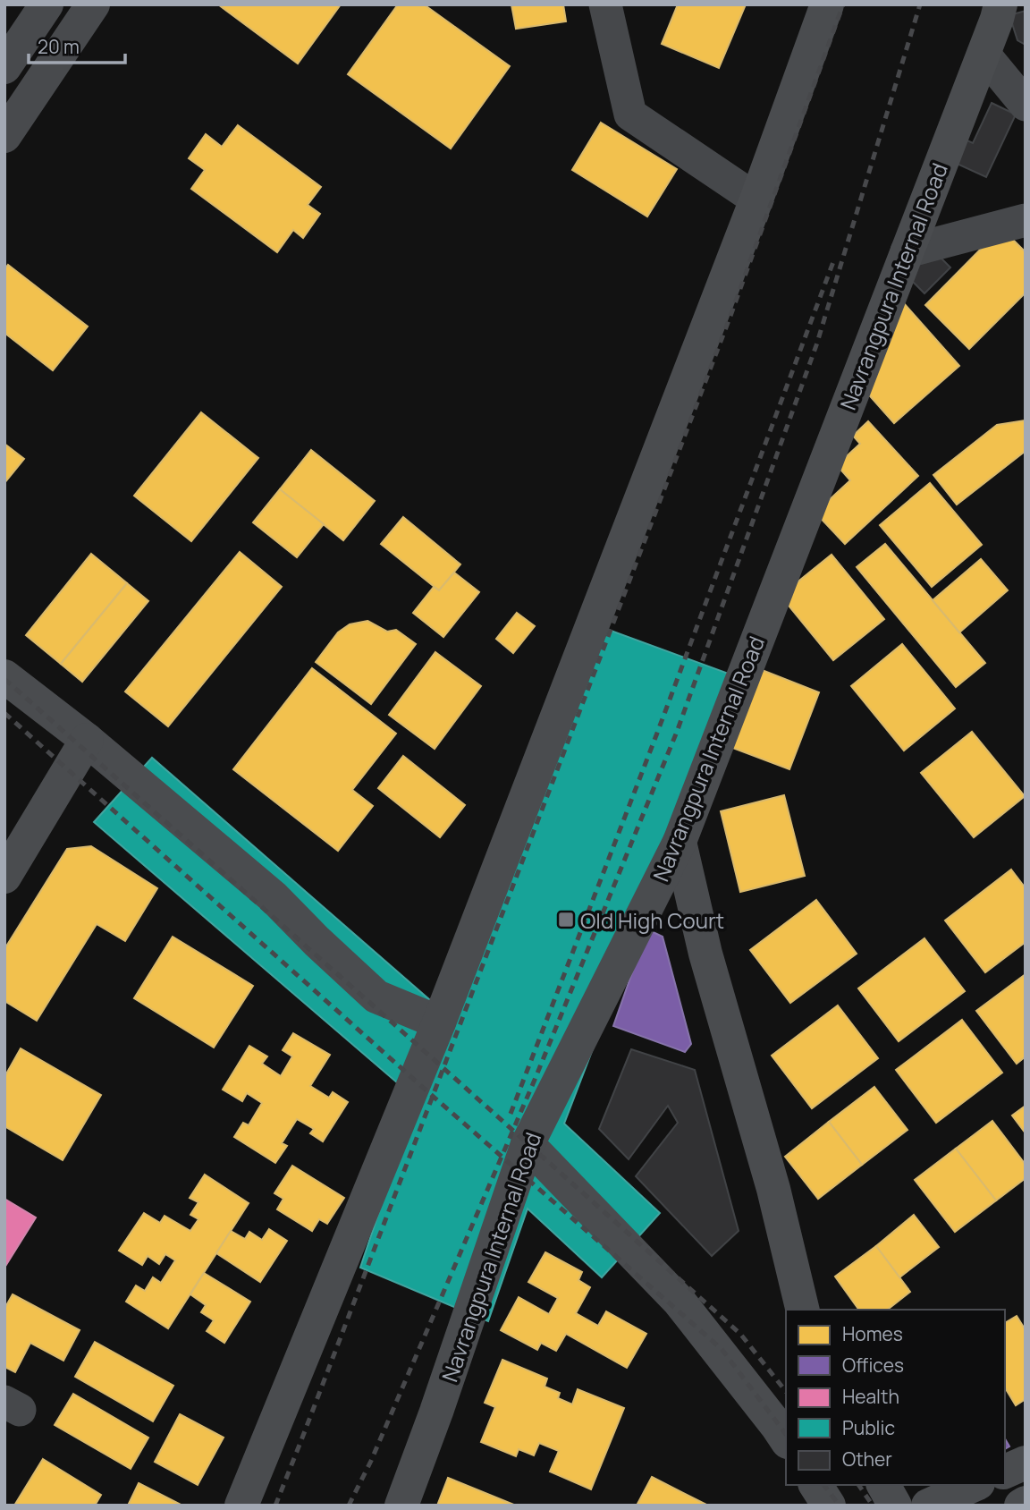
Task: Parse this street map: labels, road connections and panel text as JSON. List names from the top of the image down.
{
  "streets": {
    "street": ["Navrangpura Internal Road"]
  },
  "places": {
    "transit": ["Old High Court"]
  },
  "legend": [
    "Homes",
    "Offices",
    "Health",
    "Public",
    "Other"
  ],
  "scale_bar": "20 m"
}
